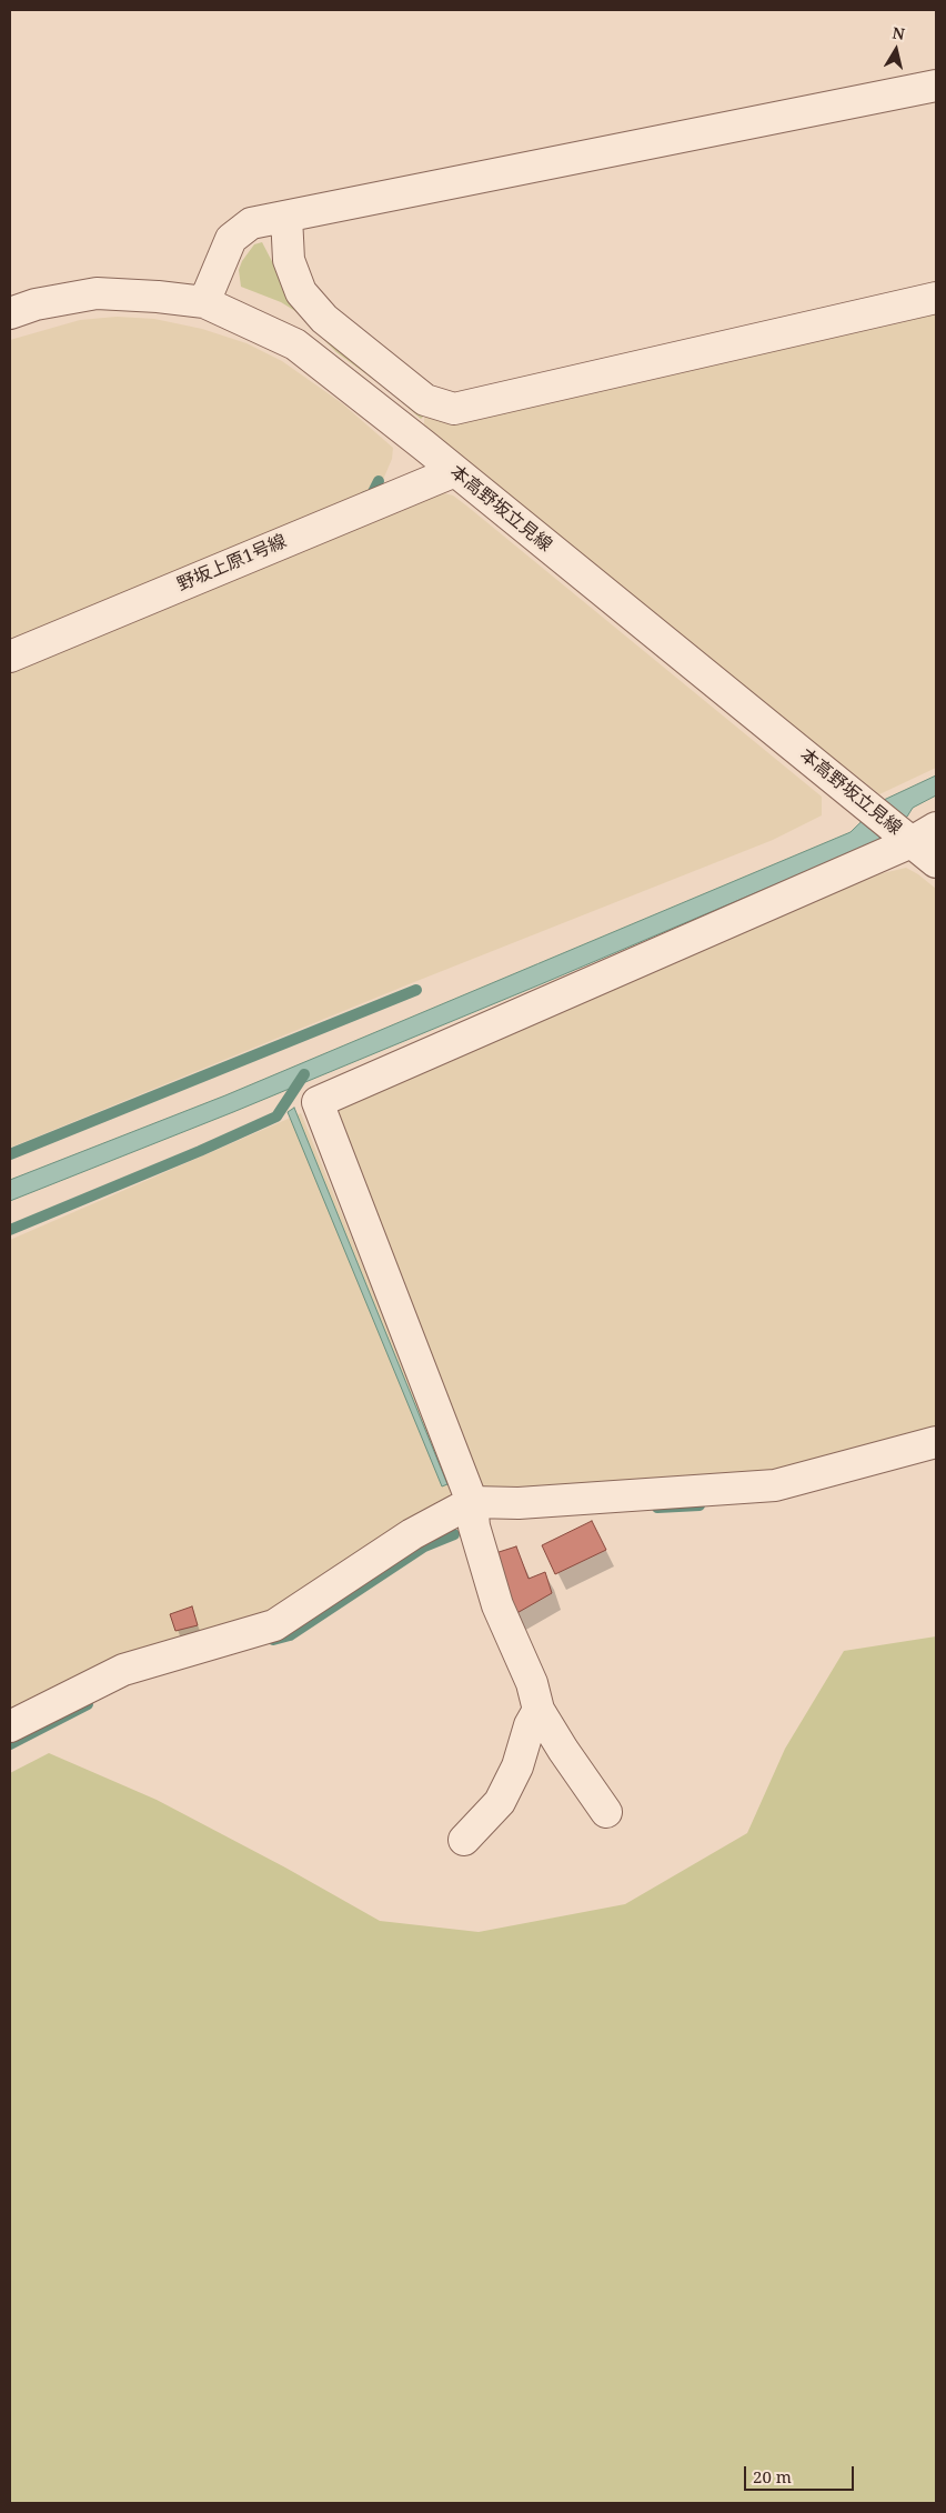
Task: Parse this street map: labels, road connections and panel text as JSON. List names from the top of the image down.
{
  "streets": {
    "street": ["本高野坂立見線", "野坂上原1号線"]
  },
  "crossings": [
    ["本高野坂立見線", "野坂上原1号線"]
  ],
  "scale_bar": "20 m",
  "north": "top"
}
